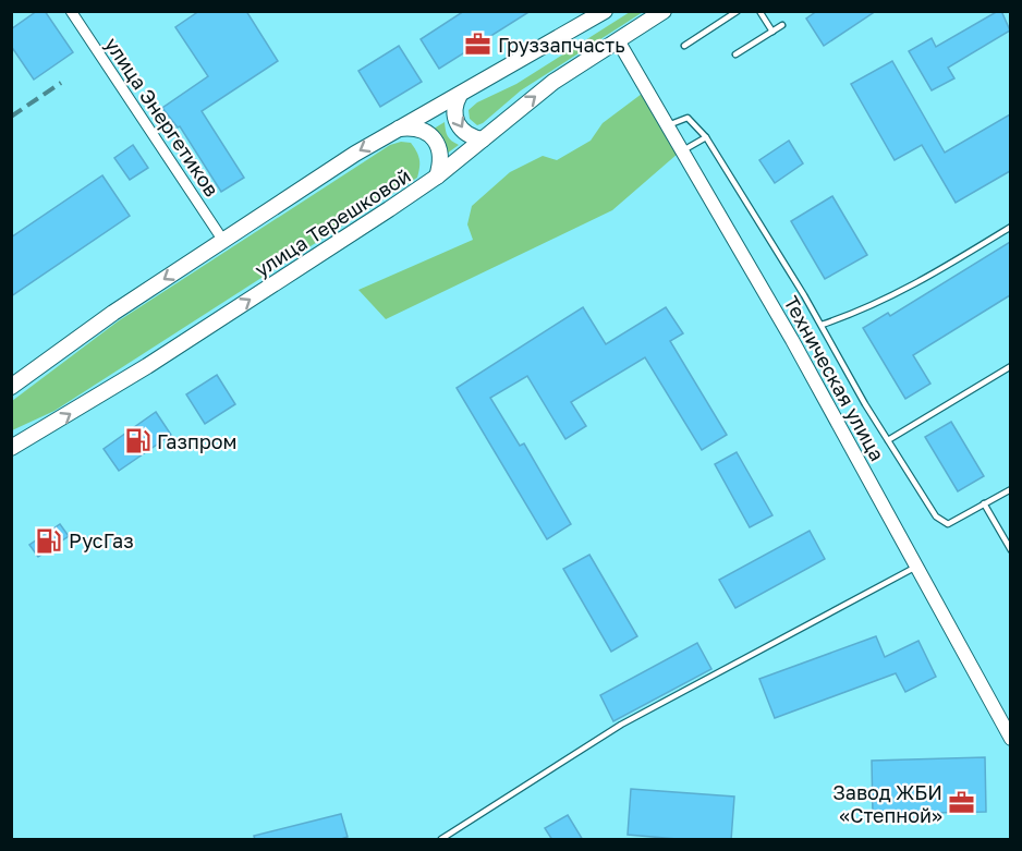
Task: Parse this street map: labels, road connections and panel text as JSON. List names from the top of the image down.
{
  "streets": {
    "main road": ["улица Терешковой"],
    "street": ["улица Энергетиков", "Техническая улица"]
  },
  "crossings": [
    ["улица Терешковой", "Техническая улица"]
  ],
  "places": {
    "office": ["Груззапчасть", "Завод ЖБИ «Степной»"],
    "fuel station": ["Газпром", "РусГаз"]
  }
}
